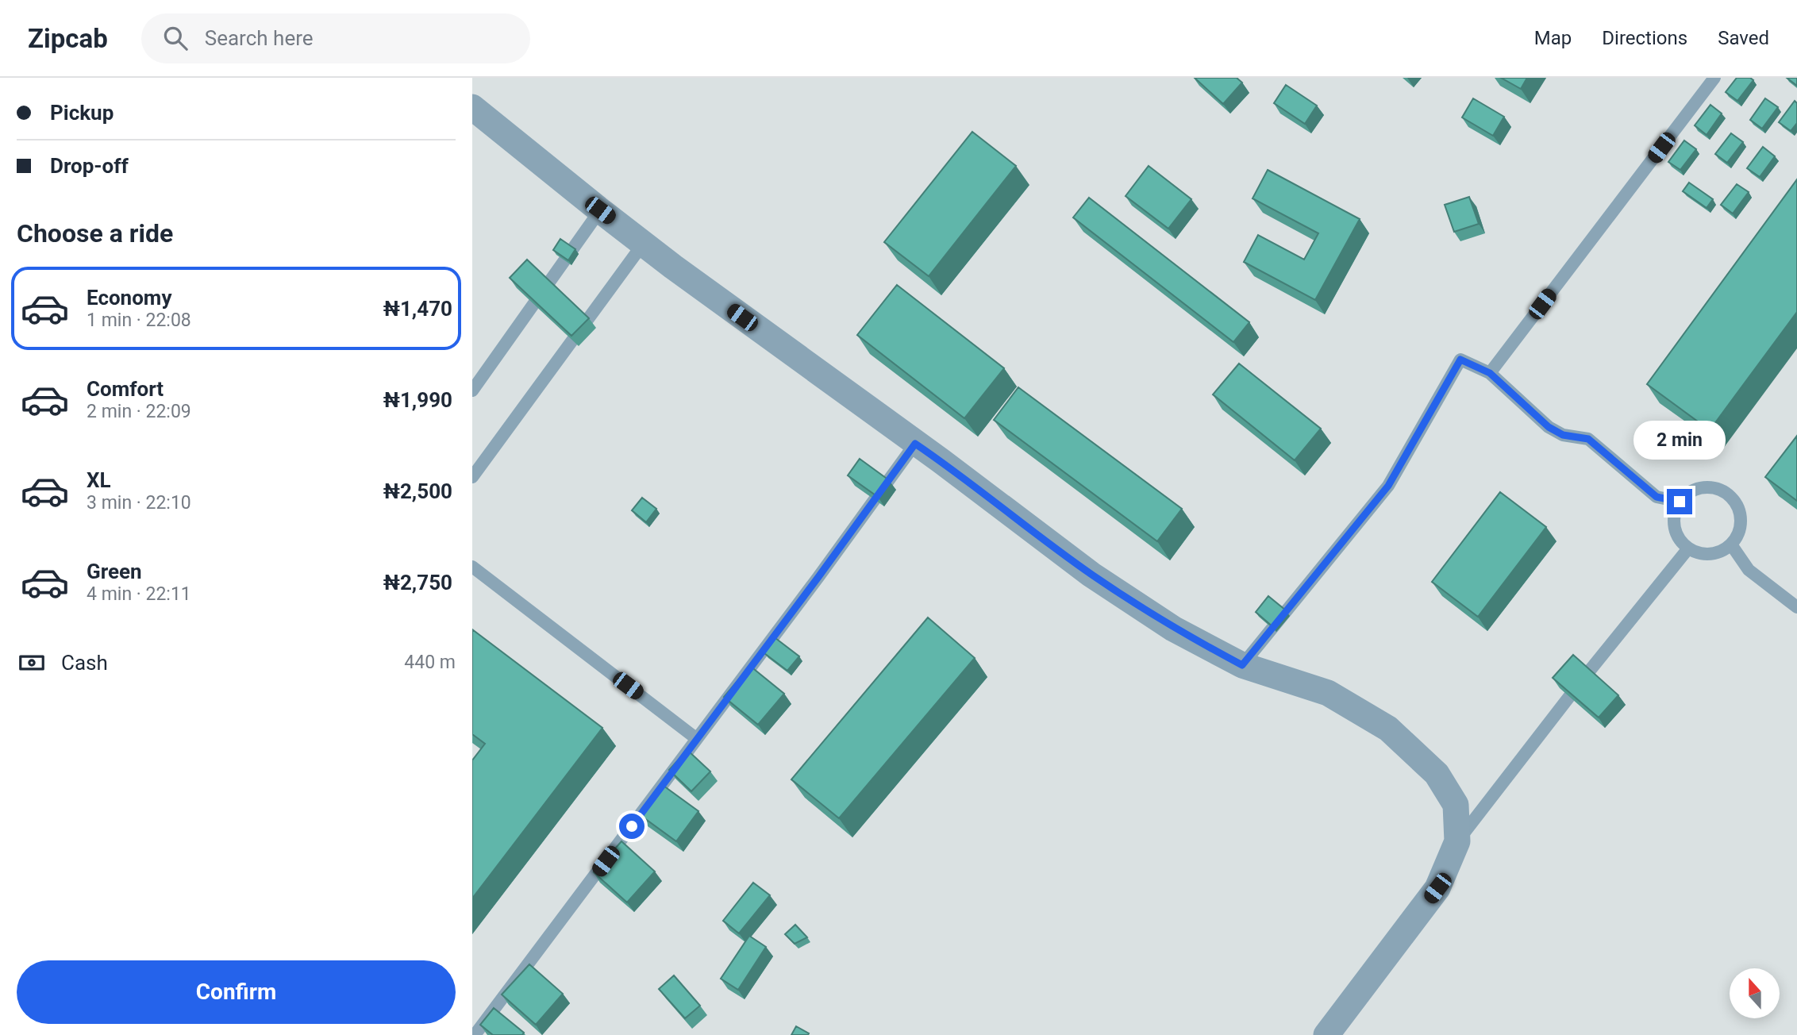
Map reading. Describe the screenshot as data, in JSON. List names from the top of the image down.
{
  "north": "top",
  "page": {
    "header": "Zipcab",
    "search": "Search here",
    "nav": ["Map", "Directions", "Saved"],
    "banner": ["Pickup", "Drop-off"],
    "heading": "Choose a ride",
    "list": [
      {
        "name": "Economy",
        "note": "1 min · 22:08",
        "value": "₦1,470"
      },
      {
        "name": "Comfort",
        "note": "2 min · 22:09",
        "value": "₦1,990"
      },
      {
        "name": "XL",
        "note": "3 min · 22:10",
        "value": "₦2,500"
      },
      {
        "name": "Green",
        "note": "4 min · 22:11",
        "value": "₦2,750"
      }
    ],
    "bubble": "2 min",
    "pay": ["Cash", "440 m"],
    "buttons": "Confirm"
  }
}
